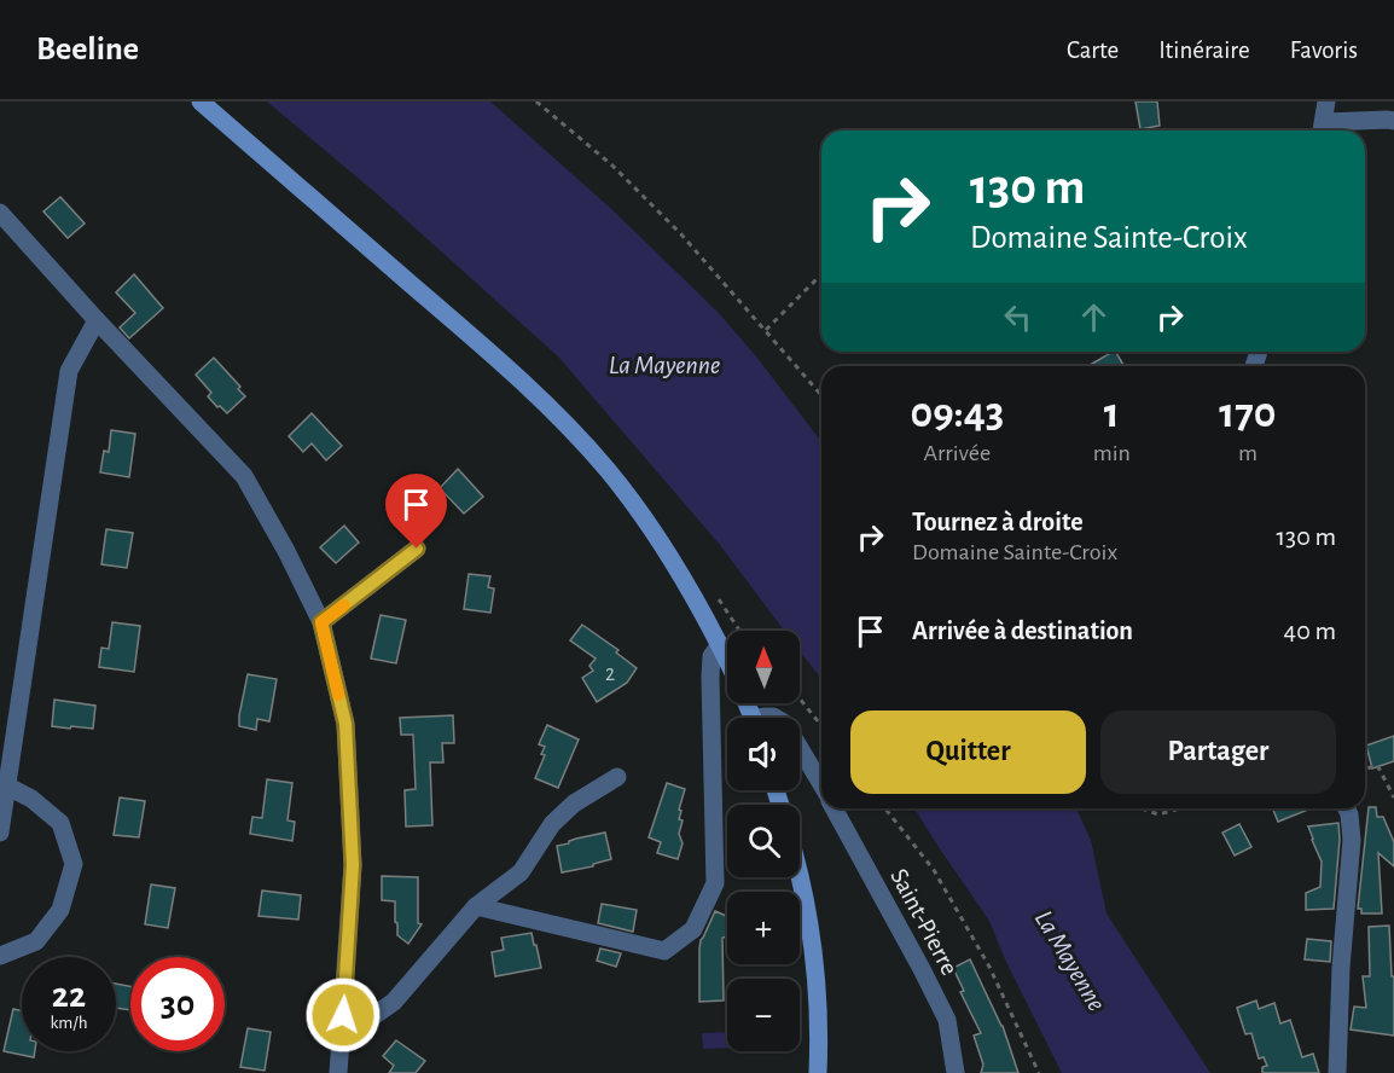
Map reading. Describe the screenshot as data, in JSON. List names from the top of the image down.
{
  "streets": {
    "street": ["Saint-Pierre"]
  },
  "water": ["La Mayenne"],
  "house_numbers": ["2"],
  "north": "top",
  "page": {
    "header": "Beeline",
    "nav": ["Carte", "Itinéraire", "Favoris"],
    "turn": ["130 m", "Domaine Sainte-Croix"],
    "eta": [
      "09:43",
      "Arrivée",
      "1",
      "min",
      "170",
      "m"
    ],
    "list": [
      {
        "name": "Tournez à droite",
        "note": "Domaine Sainte-Croix",
        "value": "130 m"
      },
      {
        "name": "Arrivée à destination",
        "value": "40 m"
      }
    ],
    "map_buttons": ["+", "−"],
    "buttons": ["Quitter", "Partager"],
    "speed": "22 km/h",
    "limit": "30"
  }
}
